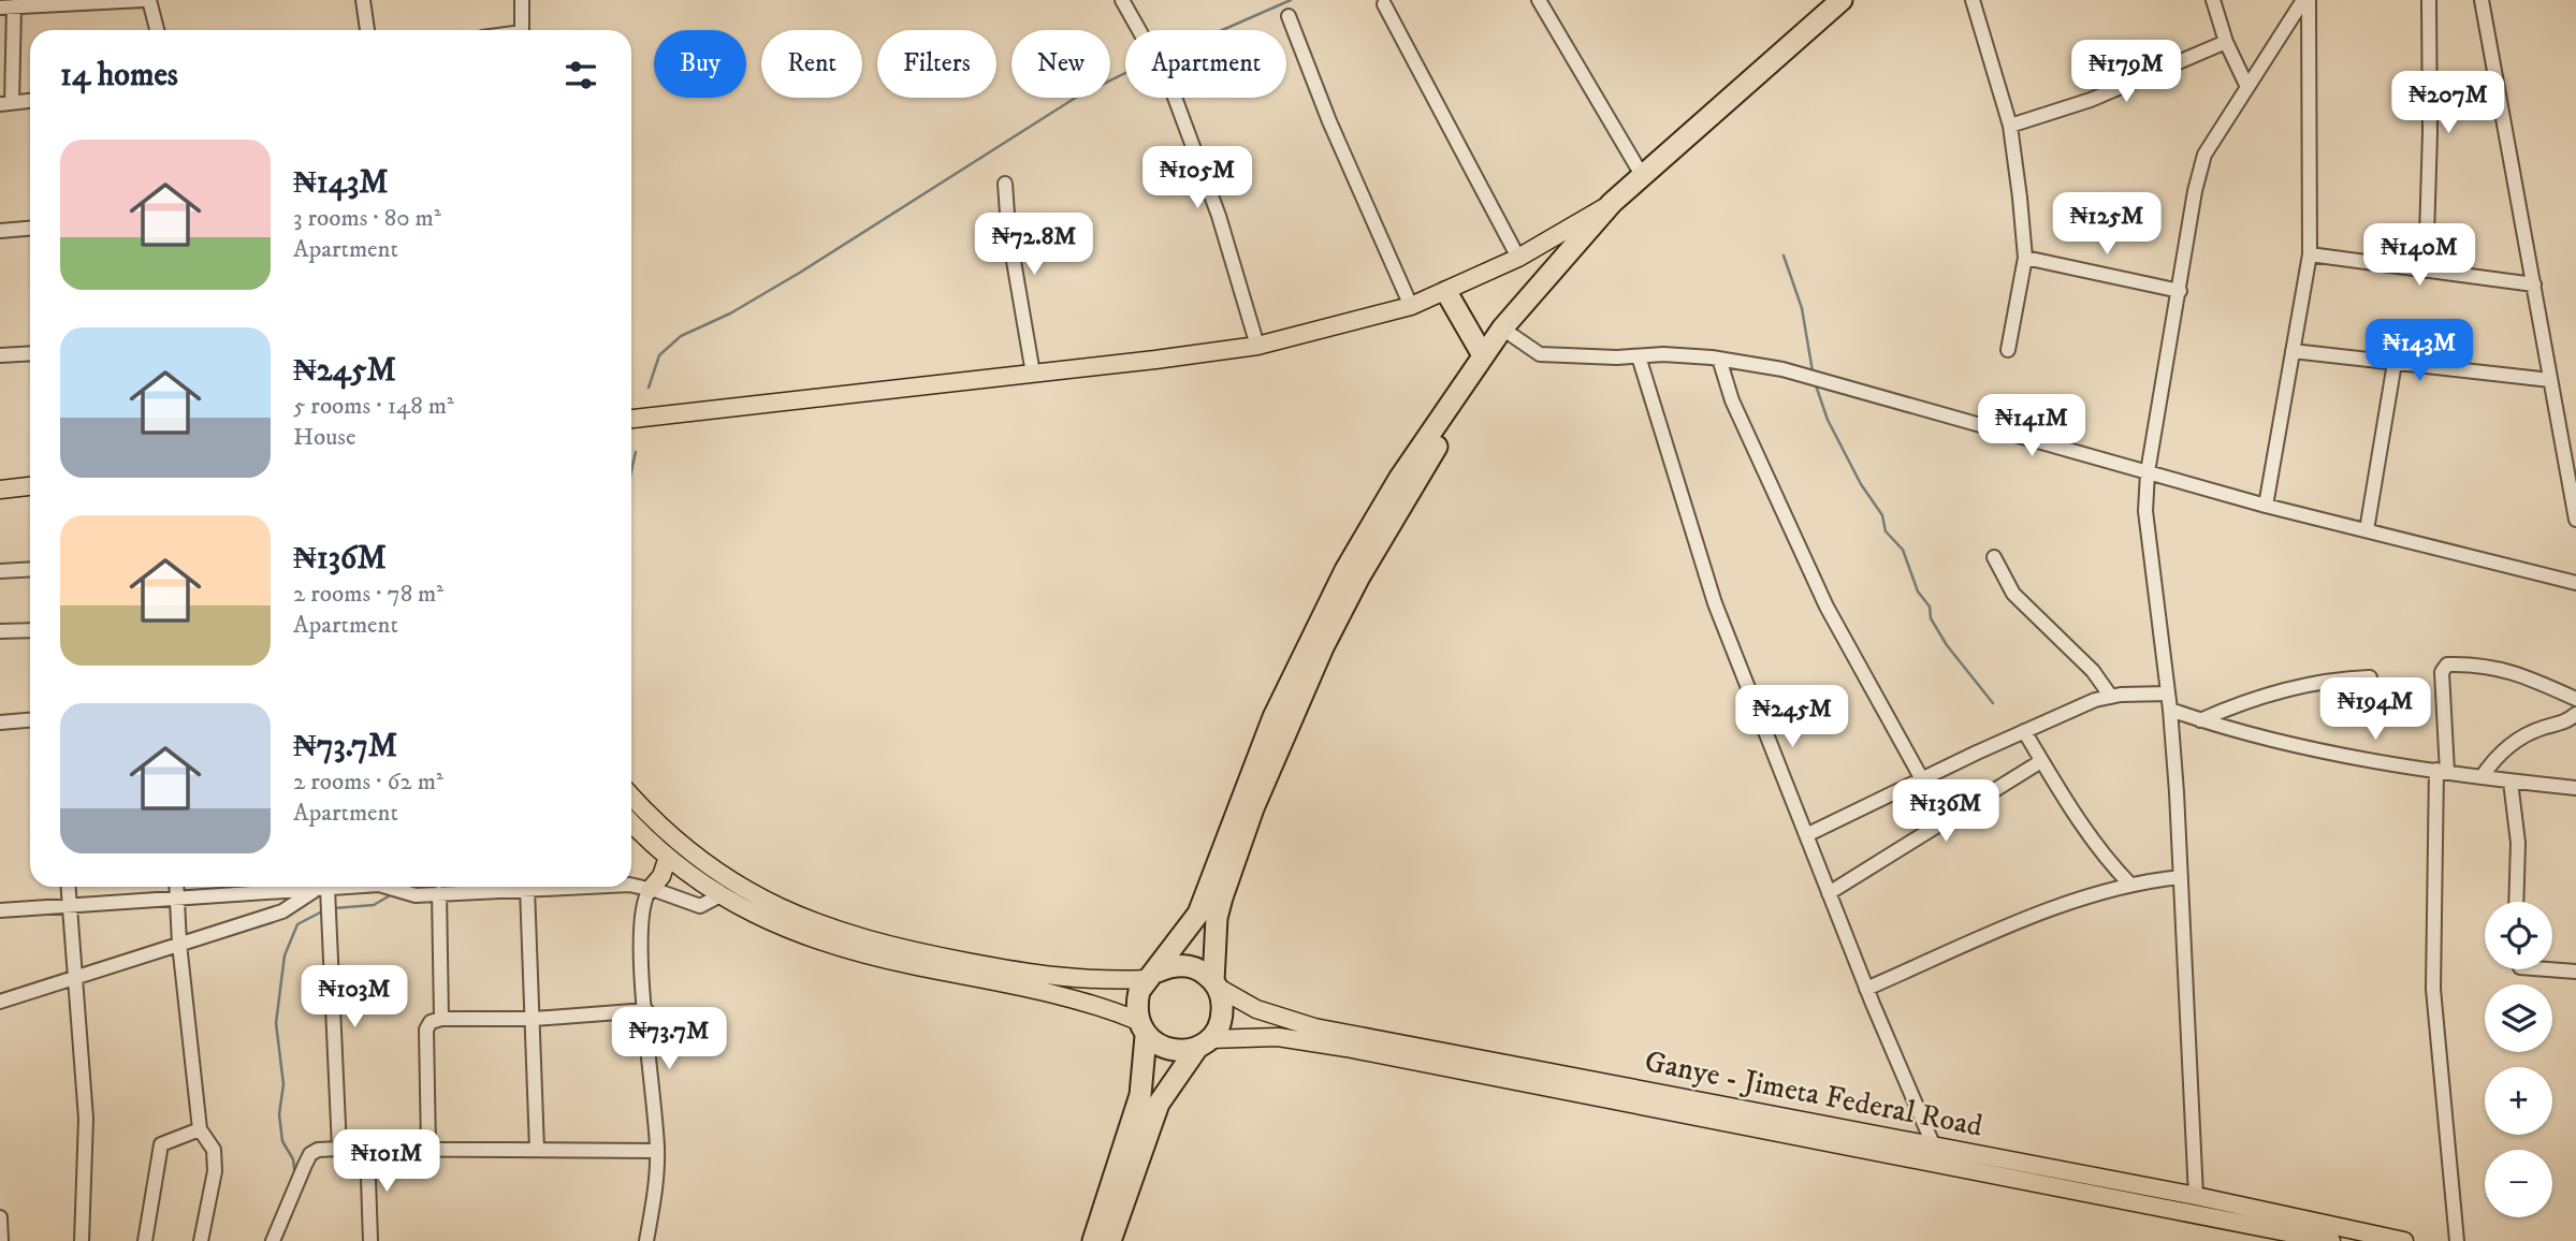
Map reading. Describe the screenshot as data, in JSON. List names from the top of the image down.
{
  "streets": {
    "main road": ["Ganye - Jimeta Federal Road"]
  },
  "page": {
    "chip": [
      "Buy",
      "Rent",
      "Filters",
      "New",
      "Apartment"
    ],
    "heading": "14 homes",
    "price": [
      "₦179M",
      "₦207M",
      "₦105M",
      "₦125M",
      "₦72.8M",
      "₦140M",
      "₦143M",
      "₦141M",
      "₦194M",
      "₦245M",
      "₦136M",
      "₦103M",
      "₦73.7M",
      "₦101M"
    ],
    "list": [
      {
        "name": "₦143M",
        "note": "3 rooms · 80 m² · Apartment"
      },
      {
        "name": "₦245M",
        "note": "5 rooms · 148 m² · House"
      },
      {
        "name": "₦136M",
        "note": "2 rooms · 78 m² · Apartment"
      },
      {
        "name": "₦73.7M",
        "note": "2 rooms · 62 m² · Apartment"
      }
    ],
    "map_buttons": ["+", "−"]
  }
}
